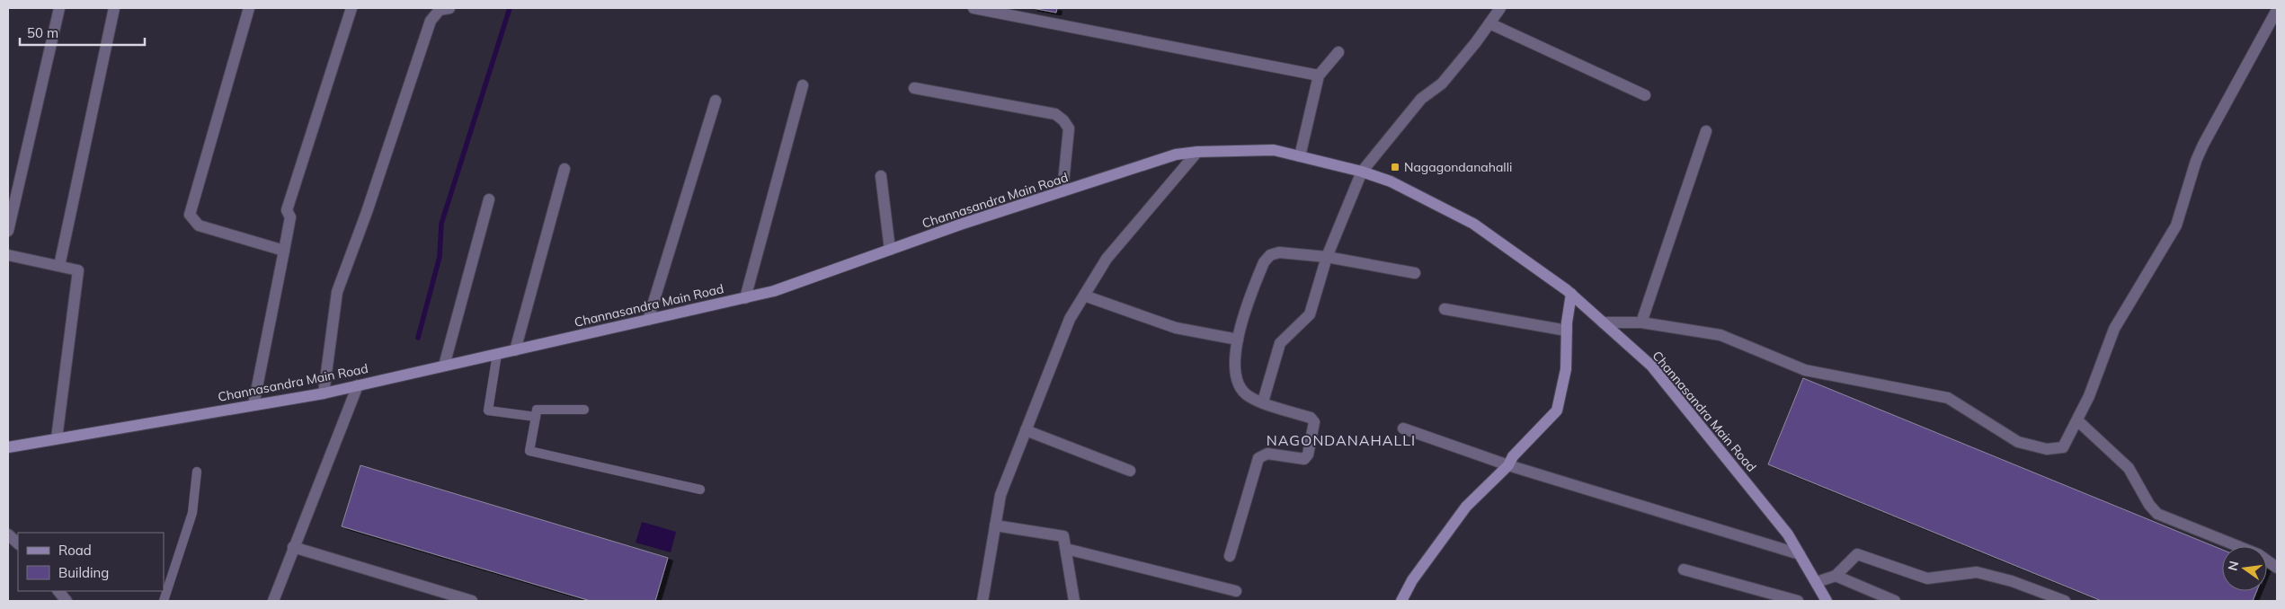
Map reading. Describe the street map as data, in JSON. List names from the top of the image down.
{
  "streets": {
    "street": ["Channasandra Main Road"]
  },
  "districts": ["NAGONDANAHALLI"],
  "places": {
    "transit": ["Nagagondanahalli"]
  },
  "legend": ["Road", "Building"],
  "scale_bar": "50 m",
  "north": "left"
}
